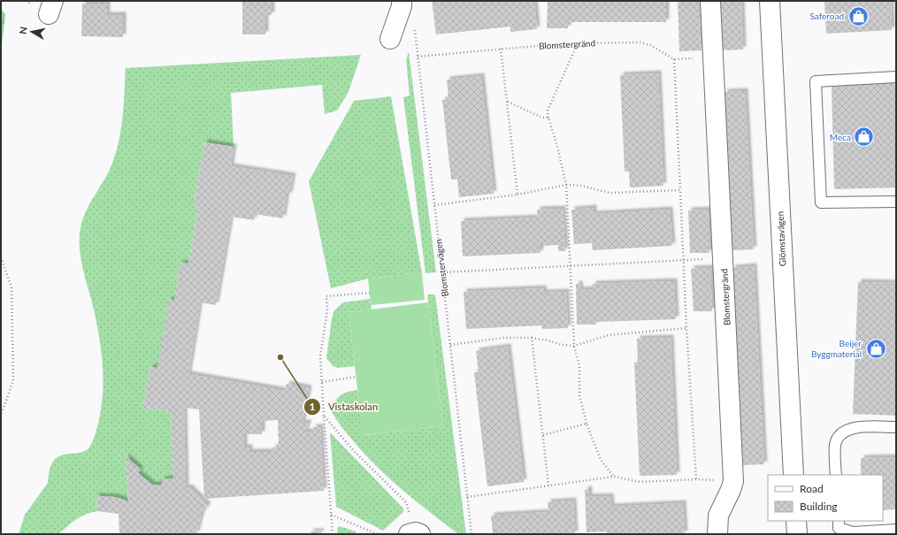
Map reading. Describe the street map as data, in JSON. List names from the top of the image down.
{
  "streets": {
    "street": ["Blomstergränd", "Glömstavägen"],
    "path": ["Blomstervägen"]
  },
  "crossings": [
    ["Blomstergränd", "Blomstervägen"]
  ],
  "places": {
    "shop": ["Saferoad", "Meca", "Beijer Byggmaterial"],
    "other": ["Vistaskolan"]
  },
  "legend": ["Road", "Building"],
  "north": "left"
}
